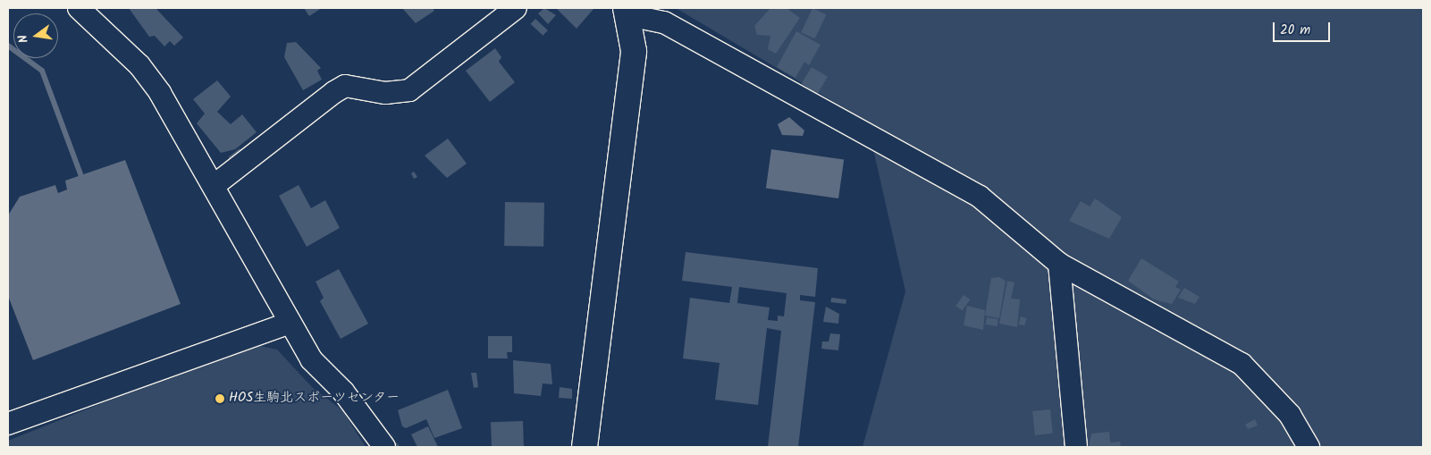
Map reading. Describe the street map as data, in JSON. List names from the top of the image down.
{
  "places": ["HOS生駒北スポーツセンター"],
  "scale_bar": "20 m",
  "north": "left"
}
